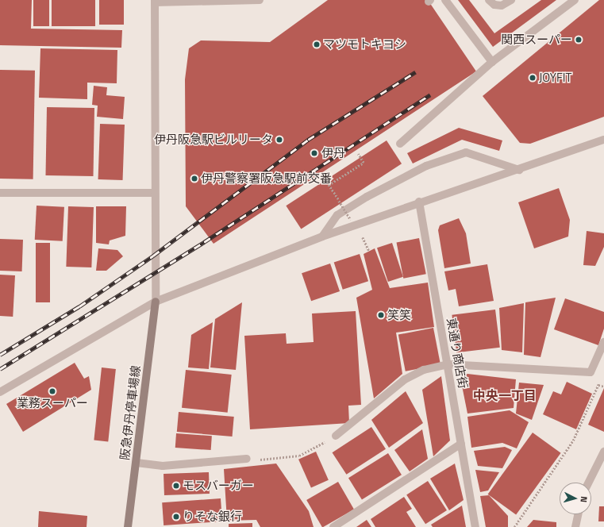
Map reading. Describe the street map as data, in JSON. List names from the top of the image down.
{
  "streets": {
    "main road": ["阪急伊丹停車場線"],
    "street": ["東通り商店街"]
  },
  "districts": ["中央一丁目"],
  "places": [
    "関西スーパー",
    "マツモトキヨシ",
    "JOYFIT",
    "伊丹阪急駅ビルリータ",
    "伊丹",
    "伊丹警察署阪急駅前交番",
    "笑笑",
    "業務スーパー",
    "モスバーガー",
    "りそな銀行"
  ],
  "north": "right"
}
